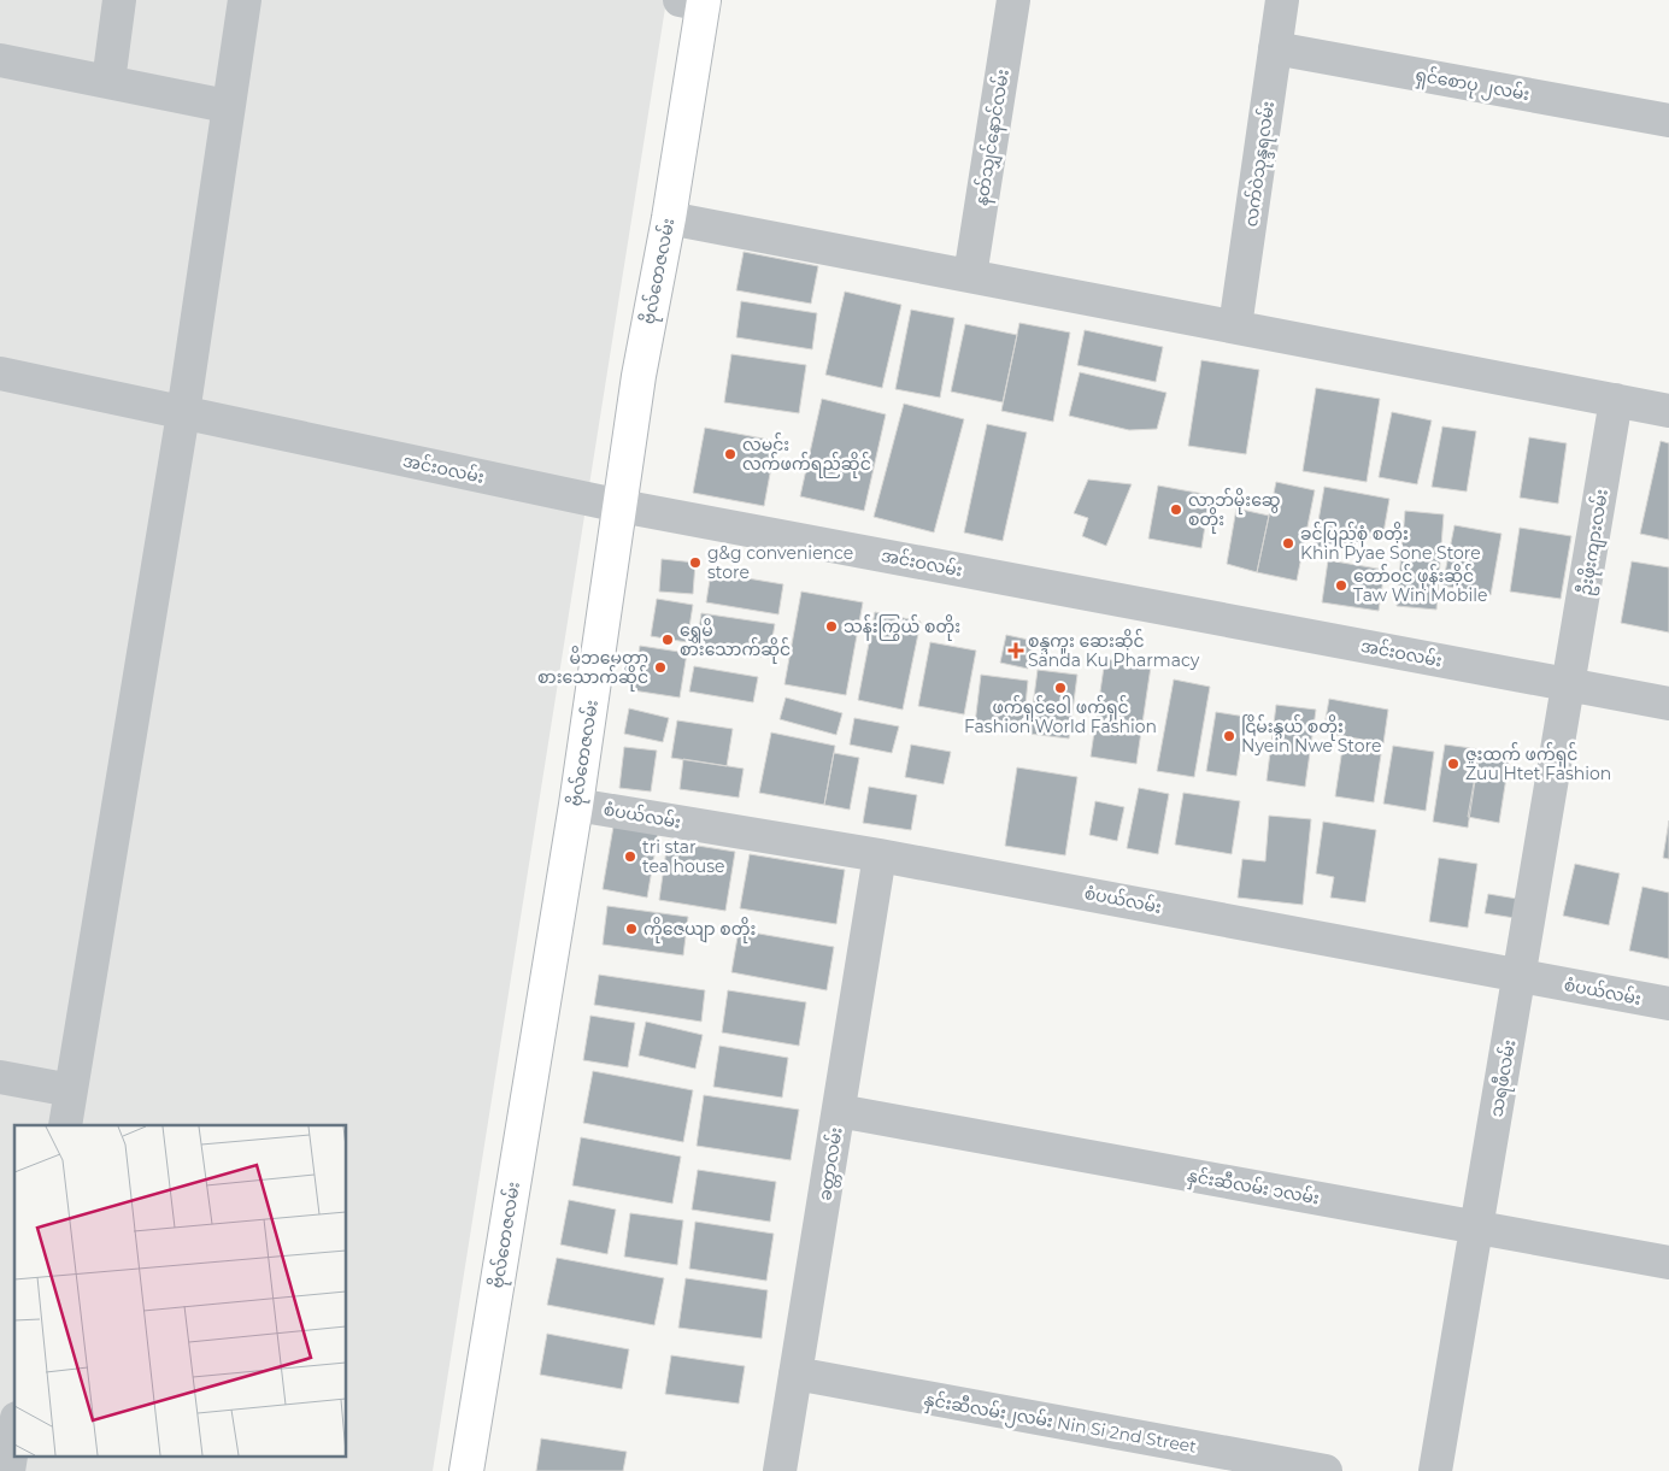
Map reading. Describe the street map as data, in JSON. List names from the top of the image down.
{
  "streets": {
    "main road": ["ဗိုလ်တေဇလမ်း"],
    "street": [
      "ရှင်စောပု ၂လမ်း",
      "နတ်သျှင်နောင်လမ်း",
      "လက်ဝဲသုန္ဒရလမ်း",
      "အင်းဝလမ်း",
      "ဦးဖိုးကျားလမ်း",
      "စံပယ်လမ်း",
      "သရဖီလမ်း",
      "ခတ္တာလမ်း",
      "နှင်းဆီလမ်း ၁လမ်း",
      "နှင်းဆီလမ်း၂လမ်း Nin Si 2nd Street"
    ]
  },
  "crossings": [
    ["ရှင်စောပု ၂လမ်း", "လက်ဝဲသုန္ဒရလမ်း"],
    ["ဗိုလ်တေဇလမ်း", "အင်းဝလမ်း"],
    ["ဗိုလ်တေဇလမ်း", "စံပယ်လမ်း"],
    ["အင်းဝလမ်း", "ဦးဖိုးကျားလမ်း"],
    ["အင်းဝလမ်း", "သရဖီလမ်း"],
    ["ဦးဖိုးကျားလမ်း", "သရဖီလမ်း"],
    ["စံပယ်လမ်း", "သရဖီလမ်း"],
    ["စံပယ်လမ်း", "ခတ္တာလမ်း"],
    ["သရဖီလမ်း", "နှင်းဆီလမ်း ၁လမ်း"],
    ["ခတ္တာလမ်း", "နှင်းဆီလမ်း ၁လမ်း"],
    ["ခတ္တာလမ်း", "နှင်းဆီလမ်း၂လမ်း Nin Si 2nd Street"]
  ],
  "places": {
    "other": [
      "လမင်း လက်ဖက်ရည်ဆိုင်",
      "လာဘ်မိုးဆွေ စတိုး",
      "ခင်ပြည့်စုံ စတိုး Khin Pyae Sone Store",
      "g&g convenience store",
      "တော်ဝင် ဖုန်းဆိုင် Taw Win Mobile",
      "သန်းကြွယ် စတိုး",
      "ရွှေမိ စားသောက်ဆိုင်",
      "မိဘမေတ္တာ စားသောက်ဆိုင်",
      "ဖက်ရှင်ဝေါ ဖက်ရှင် Fashion World Fashion",
      "ငြိမ်းနွယ် စတိုး Nyein Nwe Store",
      "ဇူးထက် ဖက်ရှင် Zuu Htet Fashion",
      "tri star tea house",
      "ကိုဇေယျာ စတိုး"
    ],
    "health": ["စန္ဒကူး ဆေးဆိုင် Sanda Ku Pharmacy"]
  }
}
